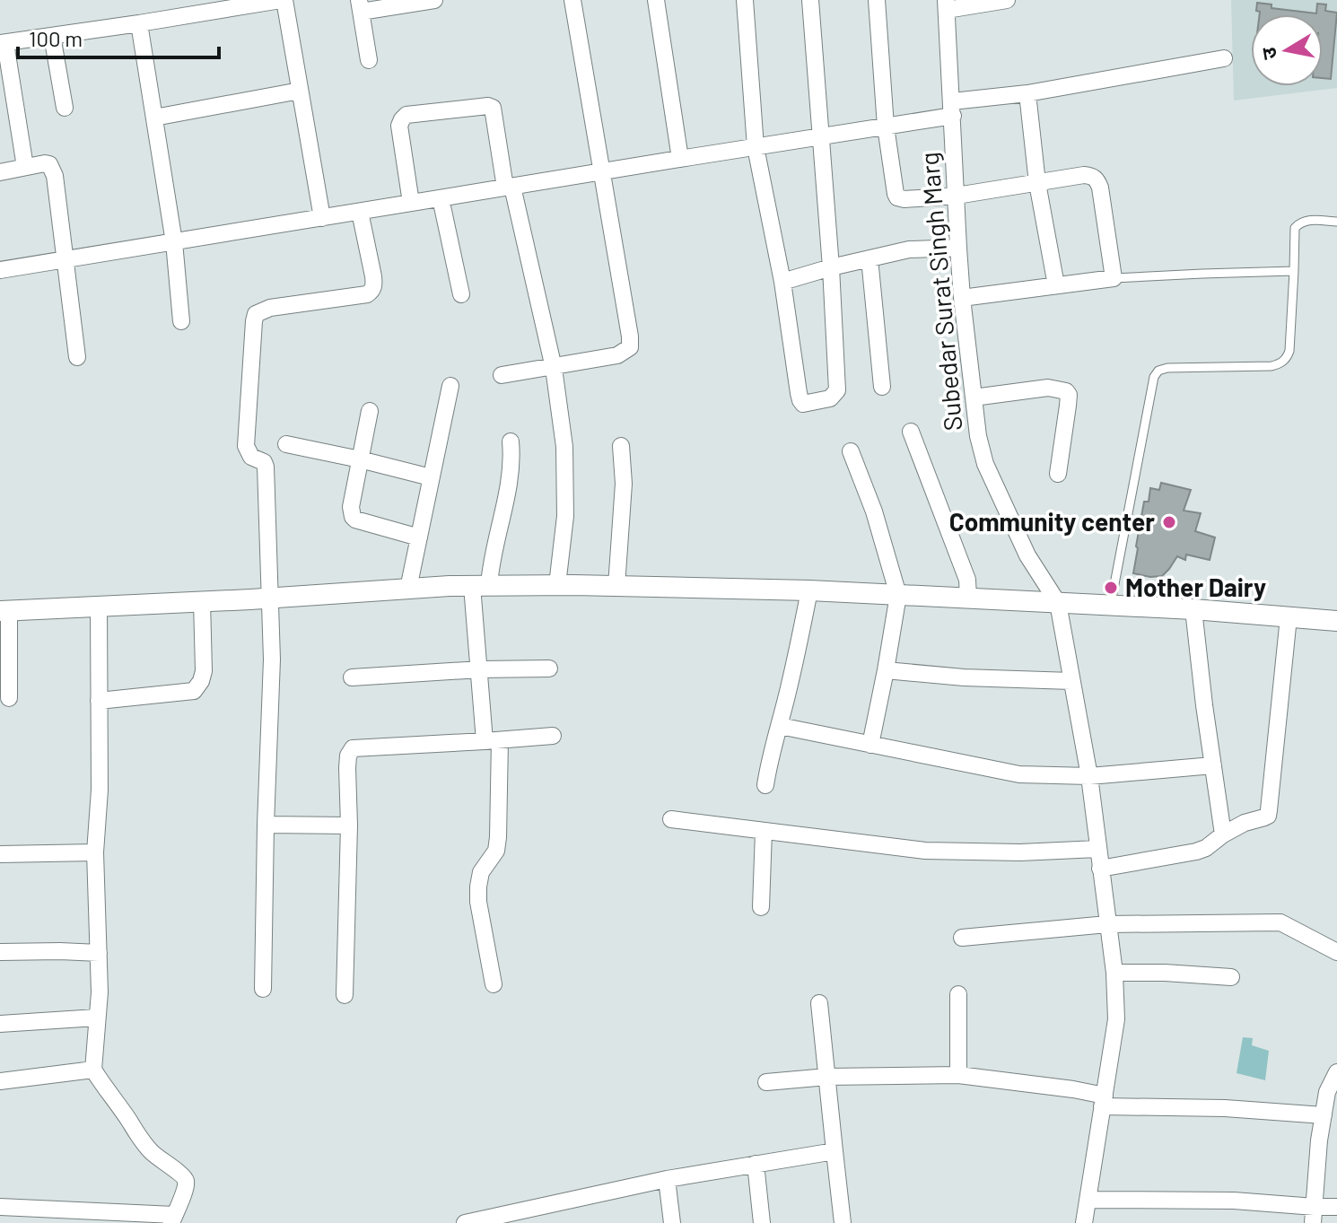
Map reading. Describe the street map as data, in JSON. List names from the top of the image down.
{
  "streets": {
    "street": ["Subedar Surat Singh Marg"]
  },
  "places": ["Community center", "Mother Dairy"],
  "scale_bar": "100 m",
  "north": "left"
}
